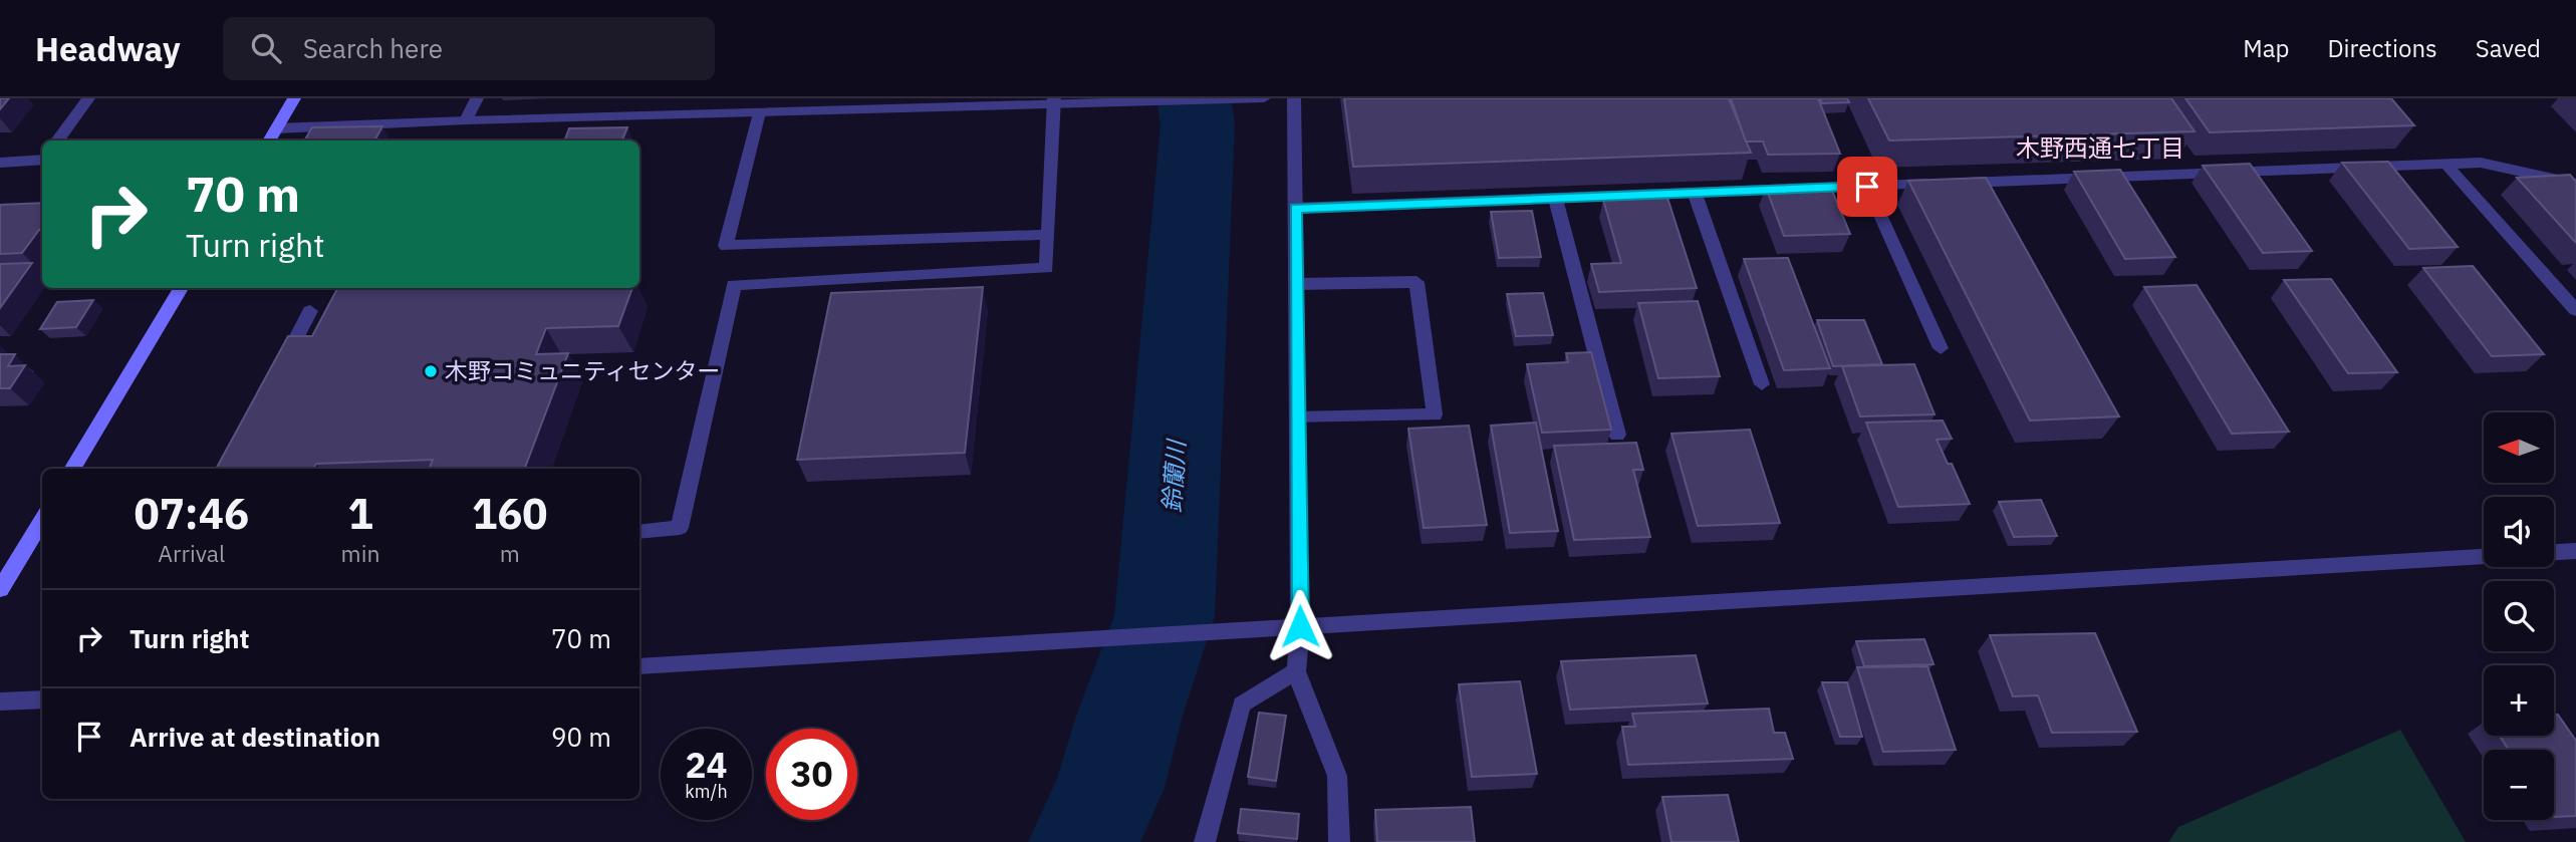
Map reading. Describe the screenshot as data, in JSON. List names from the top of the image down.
{
  "districts": ["木野西通七丁目"],
  "water": ["鈴蘭川"],
  "places": ["木野コミュニティセンター"],
  "north": "left",
  "page": {
    "header": "Headway",
    "search": "Search here",
    "nav": ["Map", "Directions", "Saved"],
    "turn": ["70 m", "Turn right"],
    "map_buttons": ["+", "−"],
    "eta": [
      "07:46",
      "Arrival",
      "1",
      "min",
      "160",
      "m"
    ],
    "list": [
      {
        "name": "Turn right",
        "value": "70 m"
      },
      {
        "name": "Arrive at destination",
        "value": "90 m"
      }
    ],
    "speed": "24 km/h",
    "limit": "30"
  }
}
